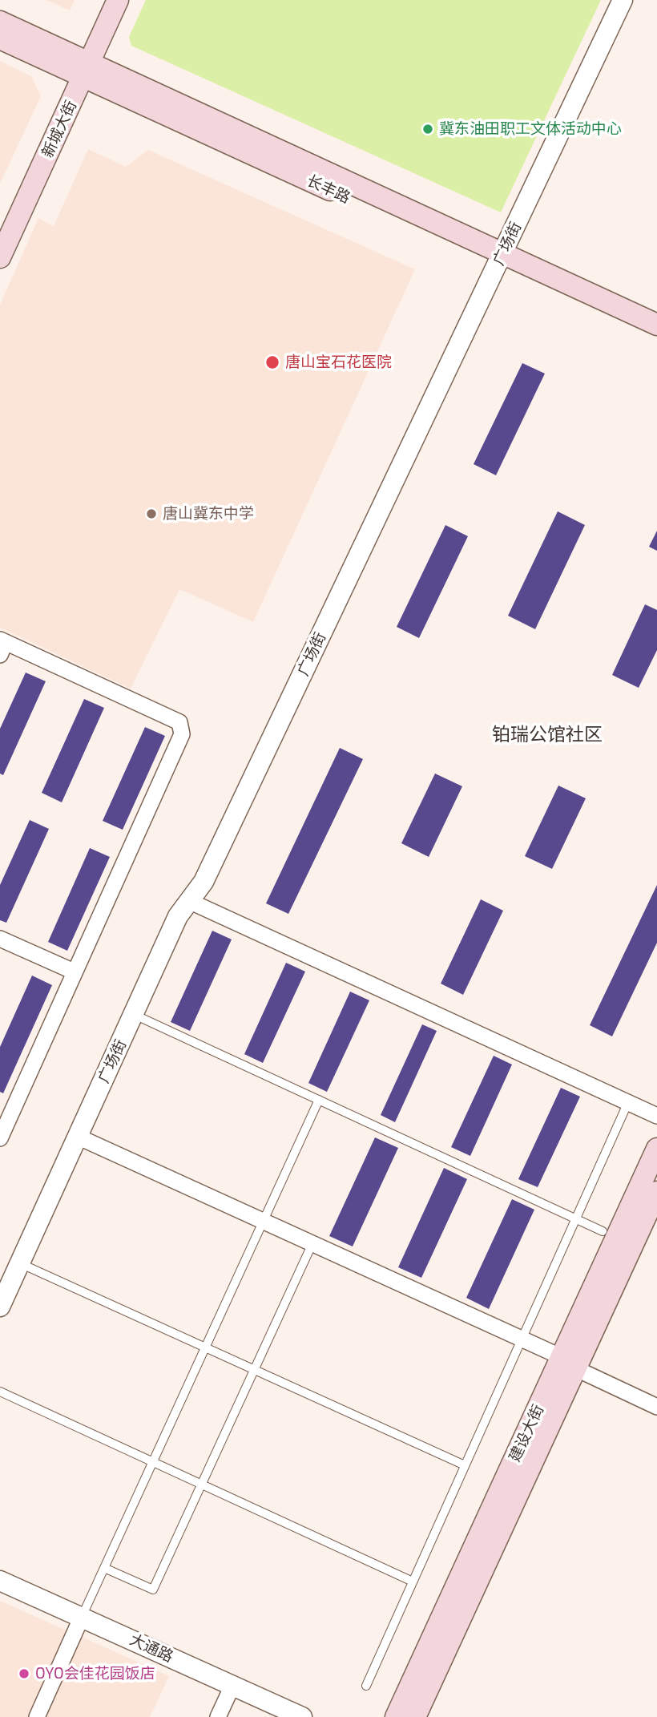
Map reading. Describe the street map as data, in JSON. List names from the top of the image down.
{
  "streets": {
    "main road": ["新城大街", "建设大街"],
    "street": ["广场街", "大通路"]
  },
  "districts": ["铂瑞公馆社区"],
  "places": [
    "冀东油田职工文体活动中心",
    "唐山宝石花医院",
    "唐山冀东中学",
    "OYO会佳花园饭店"
  ]
}
